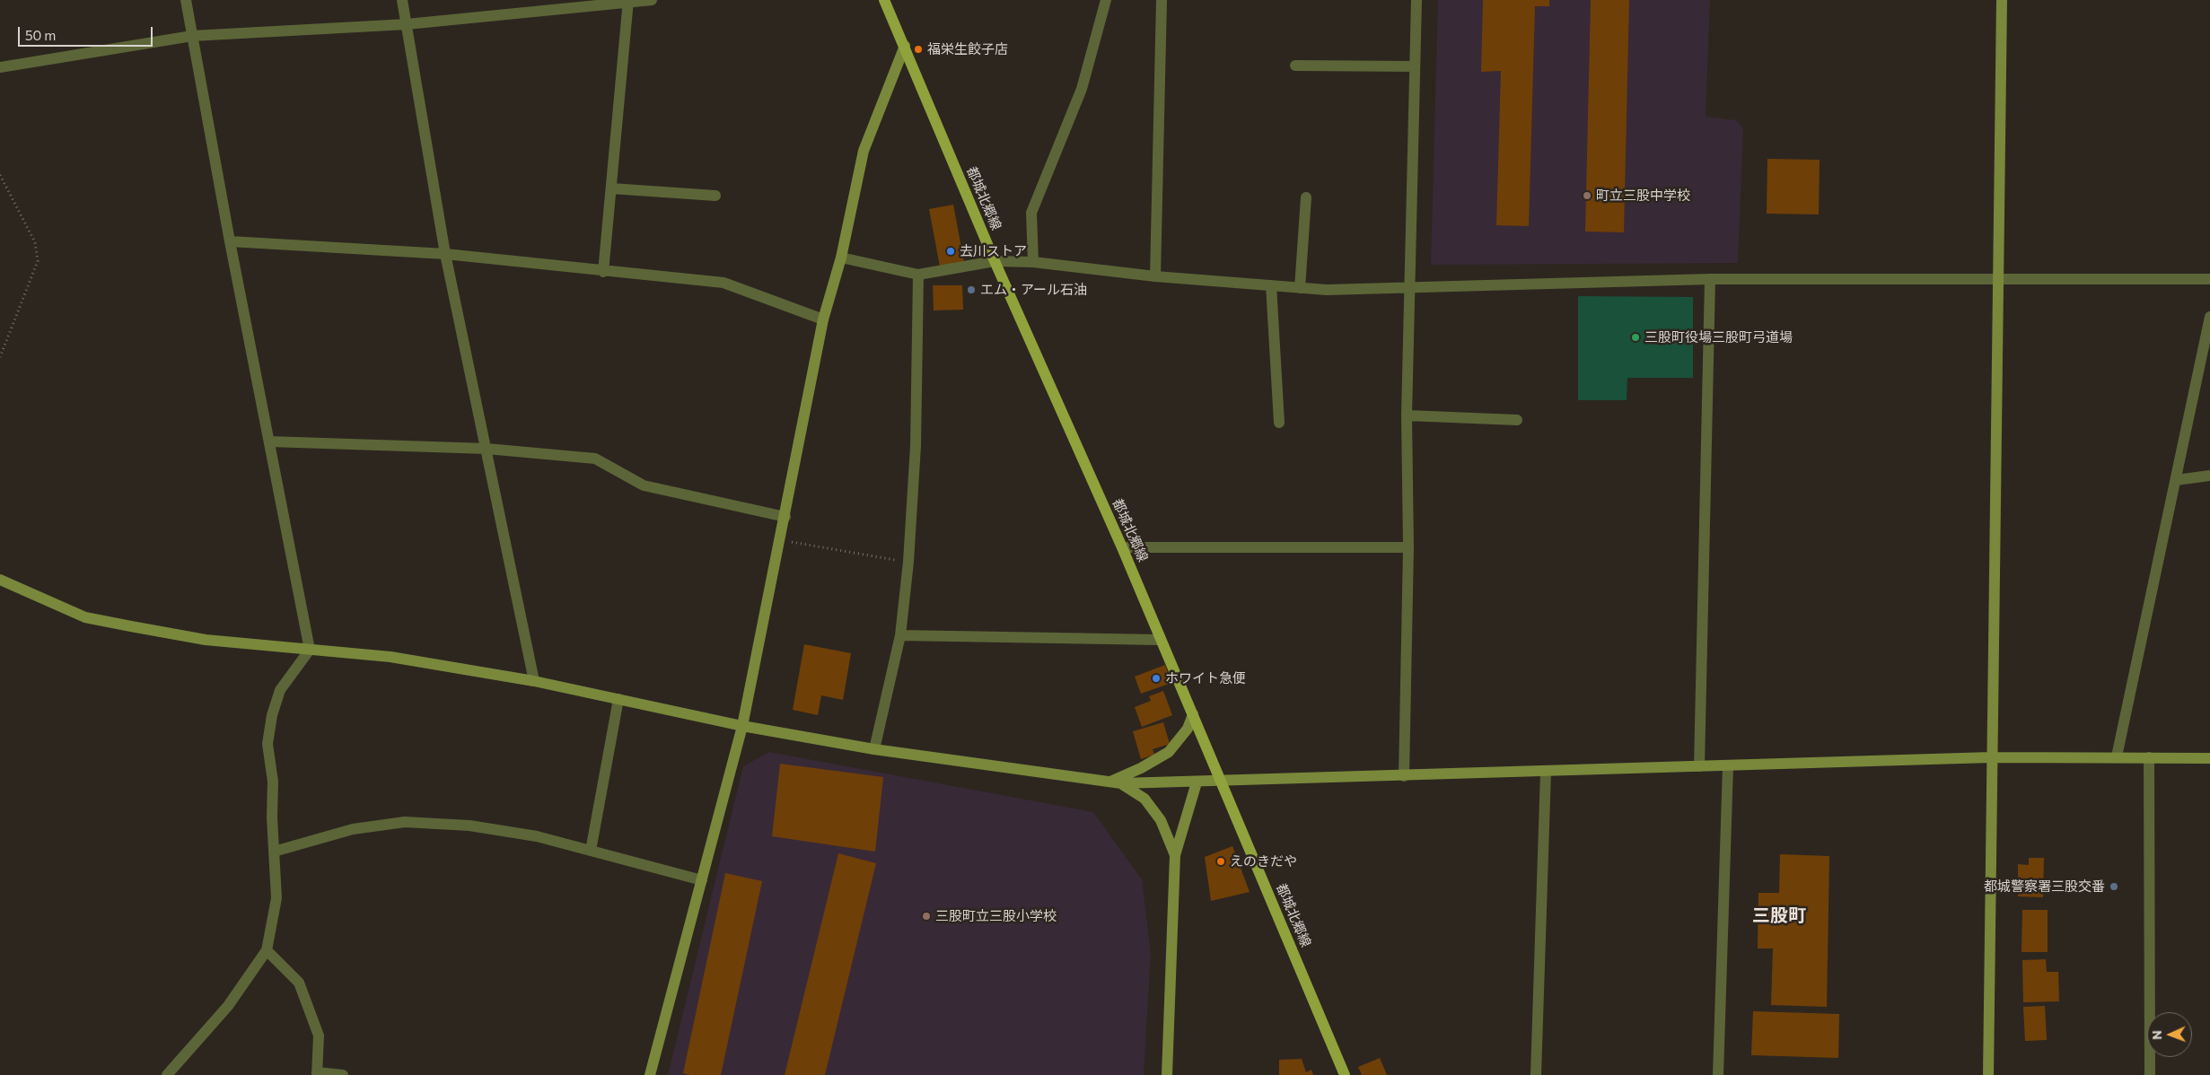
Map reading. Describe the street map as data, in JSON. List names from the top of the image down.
{
  "streets": {
    "main road": ["都城北郷線"]
  },
  "districts": ["三股町"],
  "places": [
    "福栄生餃子店",
    "町立三股中学校",
    "去川ストア",
    "エム・アール石油",
    "三股町役場三股町弓道場",
    "ホワイト急便",
    "えのきだや",
    "都城警察署三股交番",
    "三股町立三股小学校"
  ],
  "scale_bar": "50 m",
  "north": "left"
}
